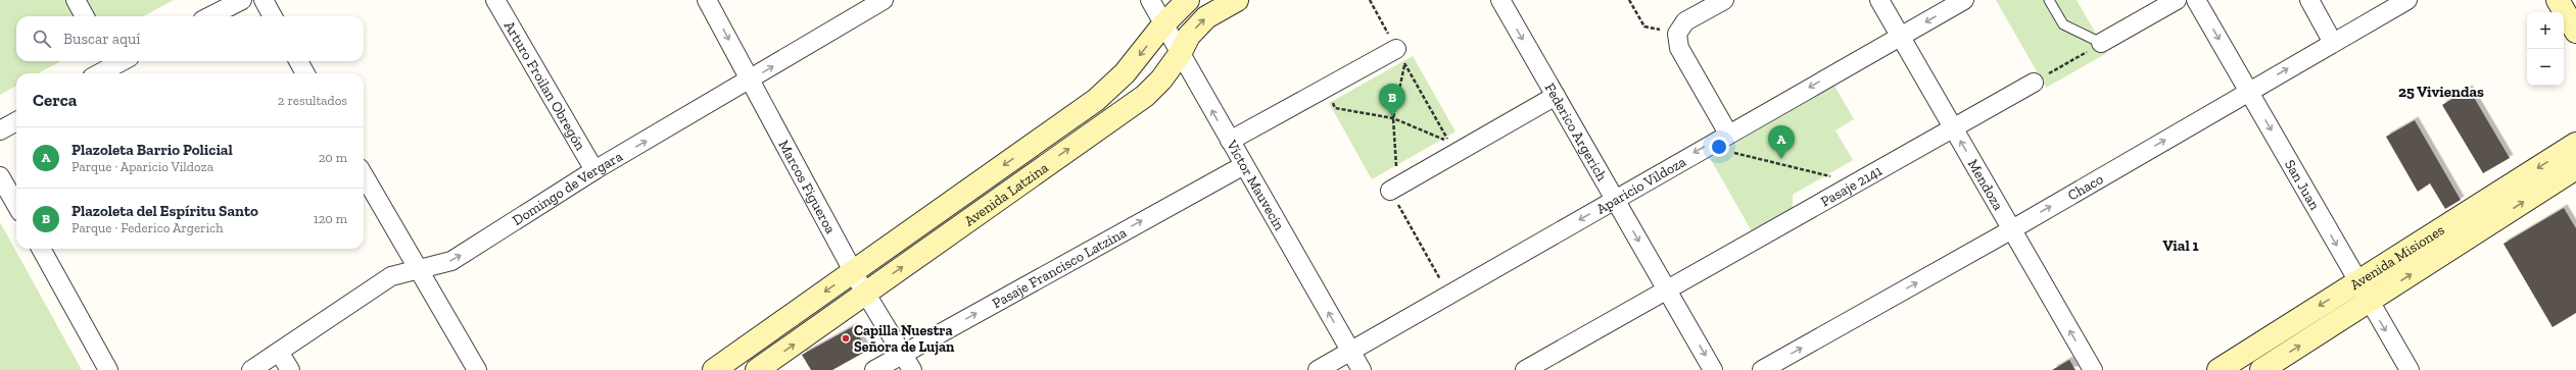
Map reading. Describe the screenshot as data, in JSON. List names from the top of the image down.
{
  "streets": {
    "street": [
      "Arturo Froilan Obregón",
      "Federico Argerich",
      "Aparicio Vildoza",
      "Mendoza",
      "Víctor Mauvecín",
      "San Juan",
      "Marcos Figueroa",
      "Pasaje 2141",
      "Chaco",
      "Domingo de Vergara",
      "Avenida Latzina",
      "Avenida Misiones",
      "Pasaje Francisco Latzina"
    ]
  },
  "crossings": [
    ["Arturo Froilan Obregón", "Domingo de Vergara"],
    ["Federico Argerich", "Aparicio Vildoza"],
    ["Federico Argerich", "Pasaje 2141"],
    ["Aparicio Vildoza", "Mendoza"],
    ["Aparicio Vildoza", "Víctor Mauvecín"],
    ["Mendoza", "Pasaje 2141"],
    ["Mendoza", "Chaco"],
    ["Víctor Mauvecín", "Avenida Latzina"],
    ["Víctor Mauvecín", "Pasaje Francisco Latzina"],
    ["San Juan", "Chaco"],
    ["San Juan", "Avenida Misiones"],
    ["Marcos Figueroa", "Domingo de Vergara"],
    ["Marcos Figueroa", "Avenida Latzina"],
    ["Marcos Figueroa", "Pasaje Francisco Latzina"]
  ],
  "one_way": [
    "Federico Argerich",
    "Mendoza",
    "Víctor Mauvecín",
    "San Juan",
    "Chaco",
    "Domingo de Vergara",
    "Pasaje Francisco Latzina"
  ],
  "districts": ["25 Viviendas", "Vial 1"],
  "places": ["Capilla Nuestra Señora de Lujan"],
  "page": {
    "map_buttons": ["+", "−"],
    "search": "Buscar aquí",
    "heading": ["Cerca", "2 resultados"],
    "pins": ["B", "A"],
    "list": [
      {
        "mark": "A",
        "name": "Plazoleta Barrio Policial",
        "note": "Parque · Aparicio Vildoza",
        "value": "20 m"
      },
      {
        "mark": "B",
        "name": "Plazoleta del Espíritu Santo",
        "note": "Parque · Federico Argerich",
        "value": "120 m"
      }
    ]
  }
}
